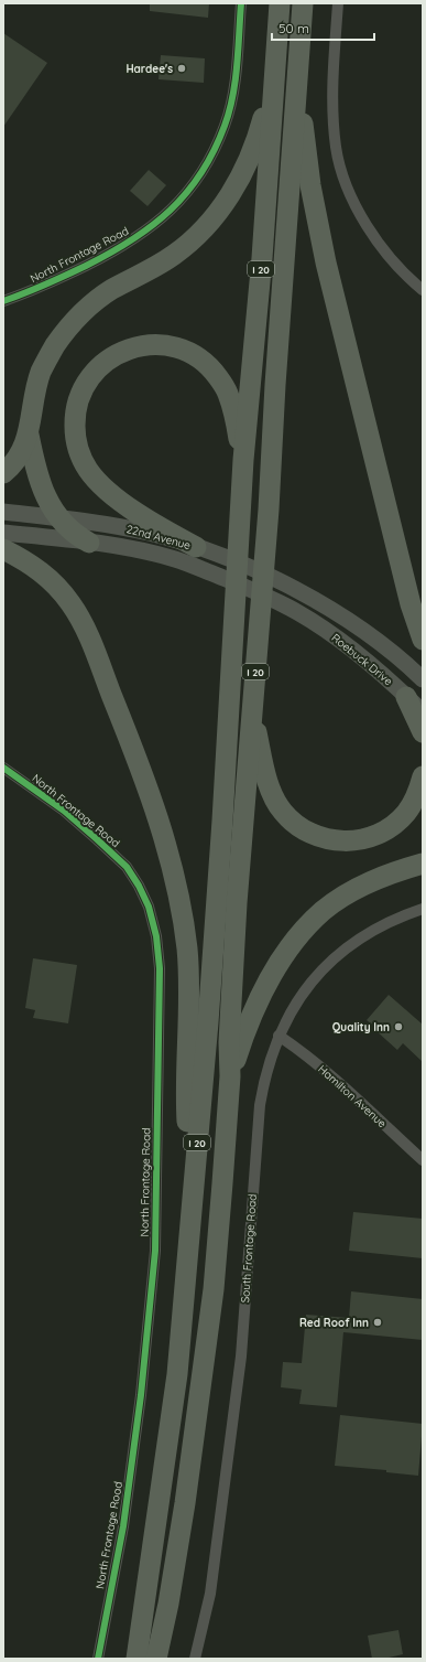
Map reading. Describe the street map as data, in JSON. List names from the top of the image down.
{
  "streets": {
    "highway": ["I 20"],
    "main road": ["22nd Avenue", "Roebuck Drive"],
    "street": ["North Frontage Road", "Hamilton Avenue", "South Frontage Road"]
  },
  "crossings": [
    ["22nd Avenue", "Roebuck Drive"],
    ["Hamilton Avenue", "South Frontage Road"]
  ],
  "places": ["Hardee's", "Quality Inn", "Red Roof Inn"],
  "scale_bar": "50 m"
}
